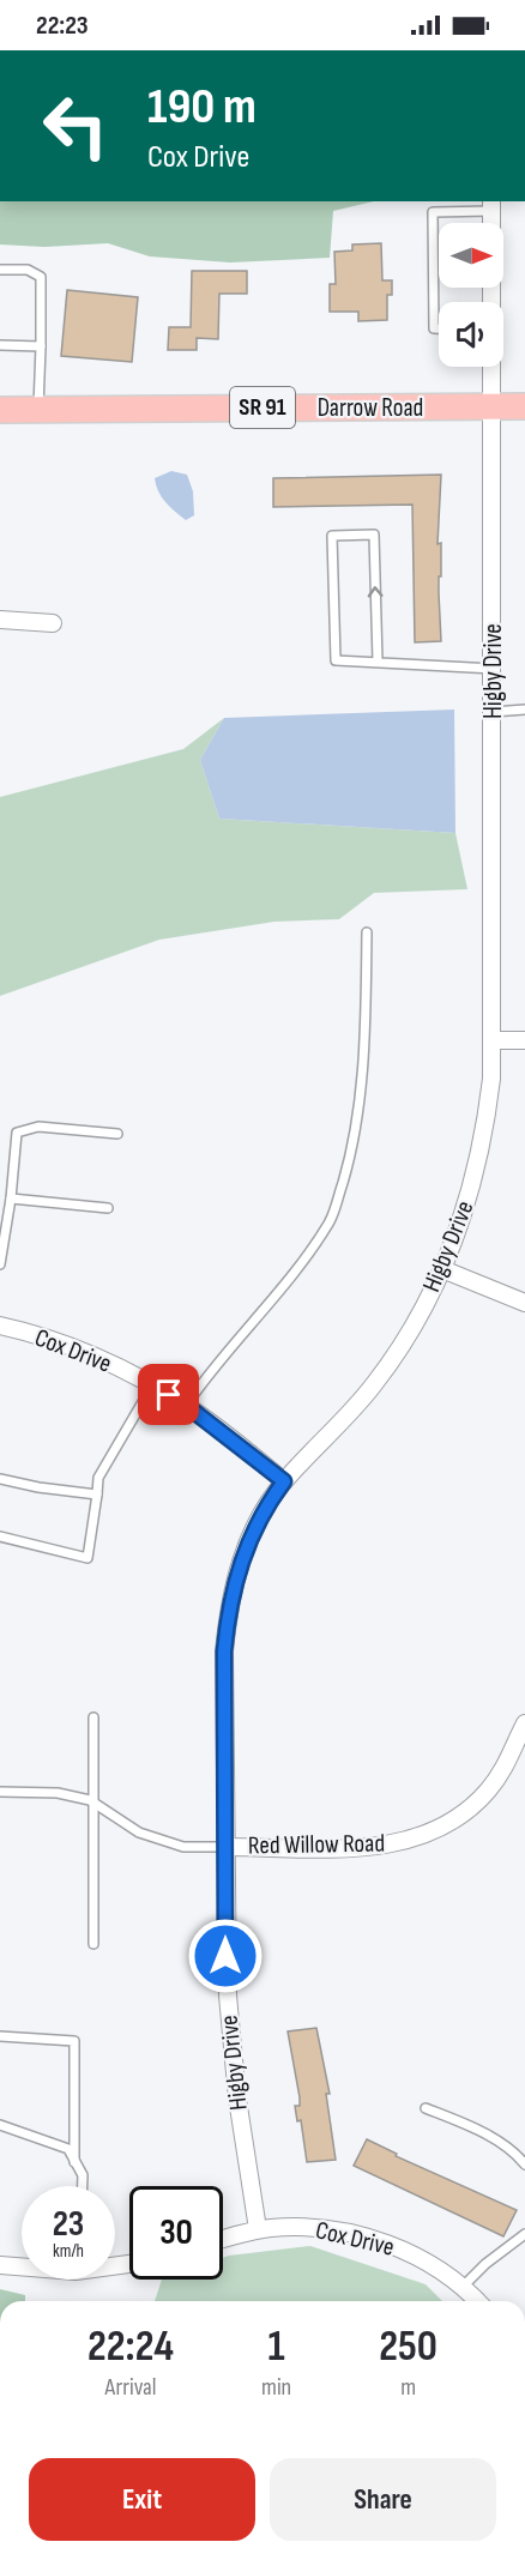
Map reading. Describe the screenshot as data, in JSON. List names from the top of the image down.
{
  "streets": {
    "main road": ["SR 91", "Darrow Road"],
    "street": ["Higby Drive", "Cox Drive", "Red Willow Road"]
  },
  "crossings": [
    ["Darrow Road", "Higby Drive"],
    ["Higby Drive", "Cox Drive"],
    ["Higby Drive", "Red Willow Road"]
  ],
  "north": "right",
  "page": {
    "status": "22:23",
    "turn": ["190 m", "Cox Drive"],
    "speed": "23 km/h",
    "limit": "30",
    "eta": [
      "22:24",
      "Arrival",
      "1",
      "min",
      "250",
      "m"
    ],
    "buttons": ["Exit", "Share"]
  }
}
